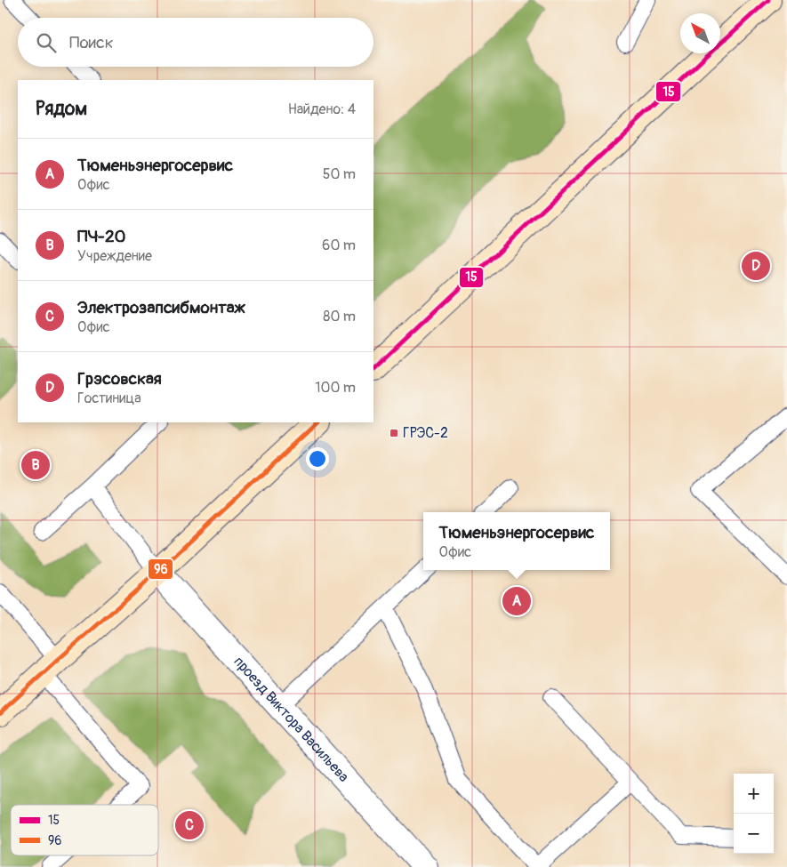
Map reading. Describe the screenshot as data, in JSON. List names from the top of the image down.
{
  "streets": {
    "street": ["проезд Виктора Васильева"]
  },
  "places": {
    "transit": ["ГРЭС-2"]
  },
  "lines": ["transit line 15", "transit line 96"],
  "legend": ["15", "96"],
  "north": "top left",
  "page": {
    "search": "Поиск",
    "heading": ["Рядом", "Найдено: 4"],
    "list": [
      {
        "mark": "A",
        "name": "Тюменьэнергосервис",
        "note": "Офис",
        "value": "50 m"
      },
      {
        "mark": "B",
        "name": "ПЧ-20",
        "note": "Учреждение",
        "value": "60 m"
      },
      {
        "mark": "C",
        "name": "Электрозапсибмонтаж",
        "note": "Офис",
        "value": "80 m"
      },
      {
        "mark": "D",
        "name": "Грэсовская",
        "note": "Гостиница",
        "value": "100 m"
      }
    ],
    "pins": [
      "D",
      "B",
      "A",
      "C"
    ],
    "popup": ["Тюменьэнергосервис", "Офис"],
    "map_buttons": ["+", "−"]
  }
}
